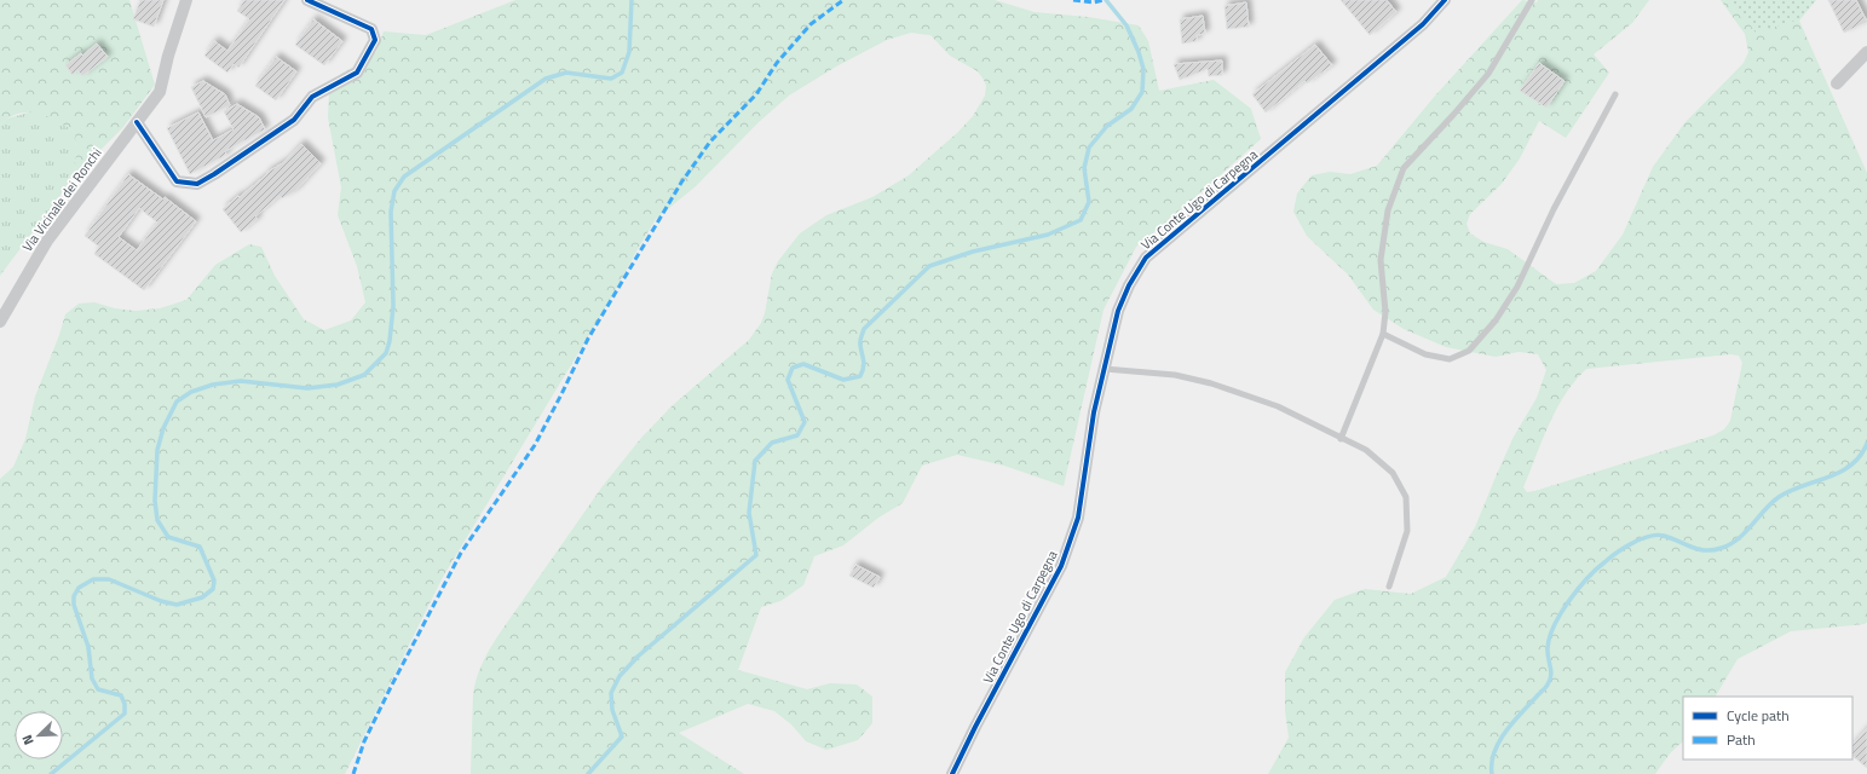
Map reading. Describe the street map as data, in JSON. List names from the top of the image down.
{
  "streets": {
    "street": ["Via Vicinale dei Ronchi", "Via Conte Ugo di Carpegna"]
  },
  "legend": ["Cycle path", "Path"],
  "north": "bottom left"
}
